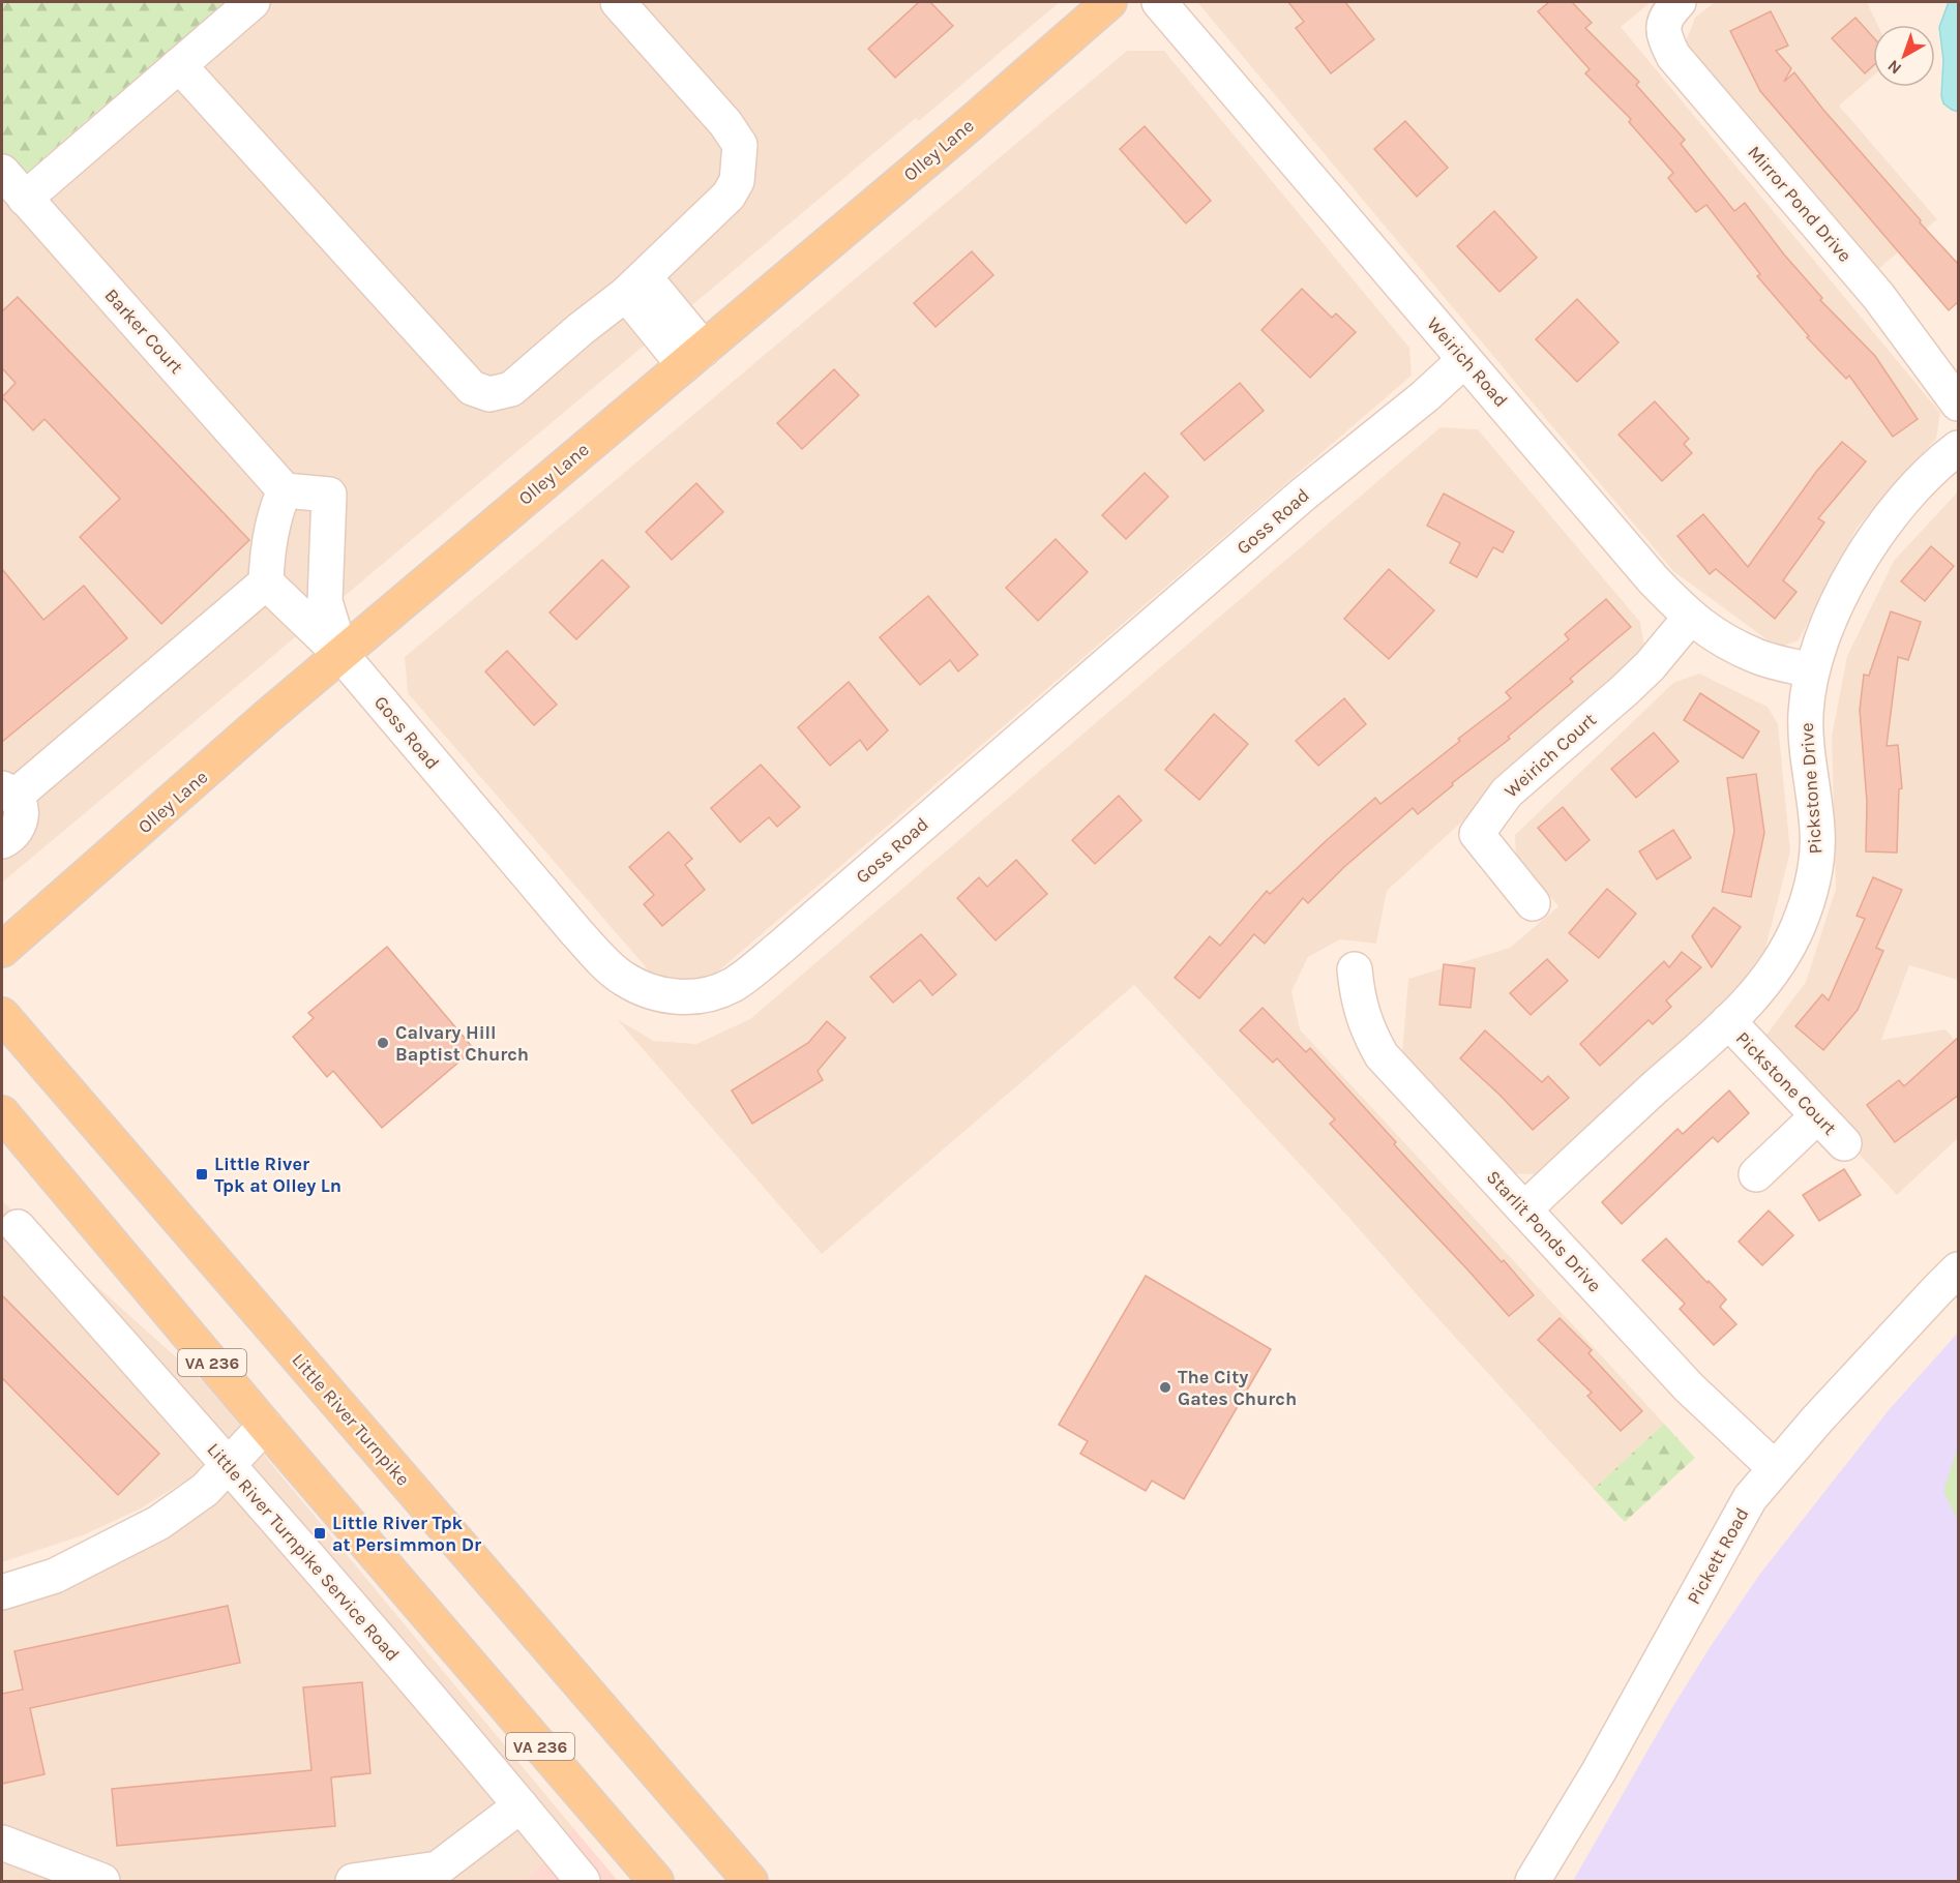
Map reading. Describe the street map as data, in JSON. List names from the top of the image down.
{
  "streets": {
    "main road": ["Olley Lane", "VA 236", "Little River Turnpike"],
    "street": [
      "Mirror Pond Drive",
      "Barker Court",
      "Weirich Road",
      "Goss Road",
      "Weirich Court",
      "Pickstone Drive",
      "Pickstone Court",
      "Starlit Ponds Drive",
      "Little River Turnpike Service Road",
      "Pickett Road"
    ]
  },
  "crossings": [
    ["Olley Lane", "Goss Road"],
    ["Weirich Road", "Goss Road"],
    ["Weirich Road", "Weirich Court"],
    ["Weirich Road", "Pickstone Drive"],
    ["Pickstone Drive", "Pickstone Court"],
    ["Pickstone Drive", "Starlit Ponds Drive"],
    ["Starlit Ponds Drive", "Pickett Road"]
  ],
  "places": {
    "other": ["Calvary Hill Baptist Church", "The City Gates Church"],
    "transit": ["Little River Tpk at Olley Ln", "Little River Tpk at Persimmon Dr"]
  },
  "north": "bottom left"
}
